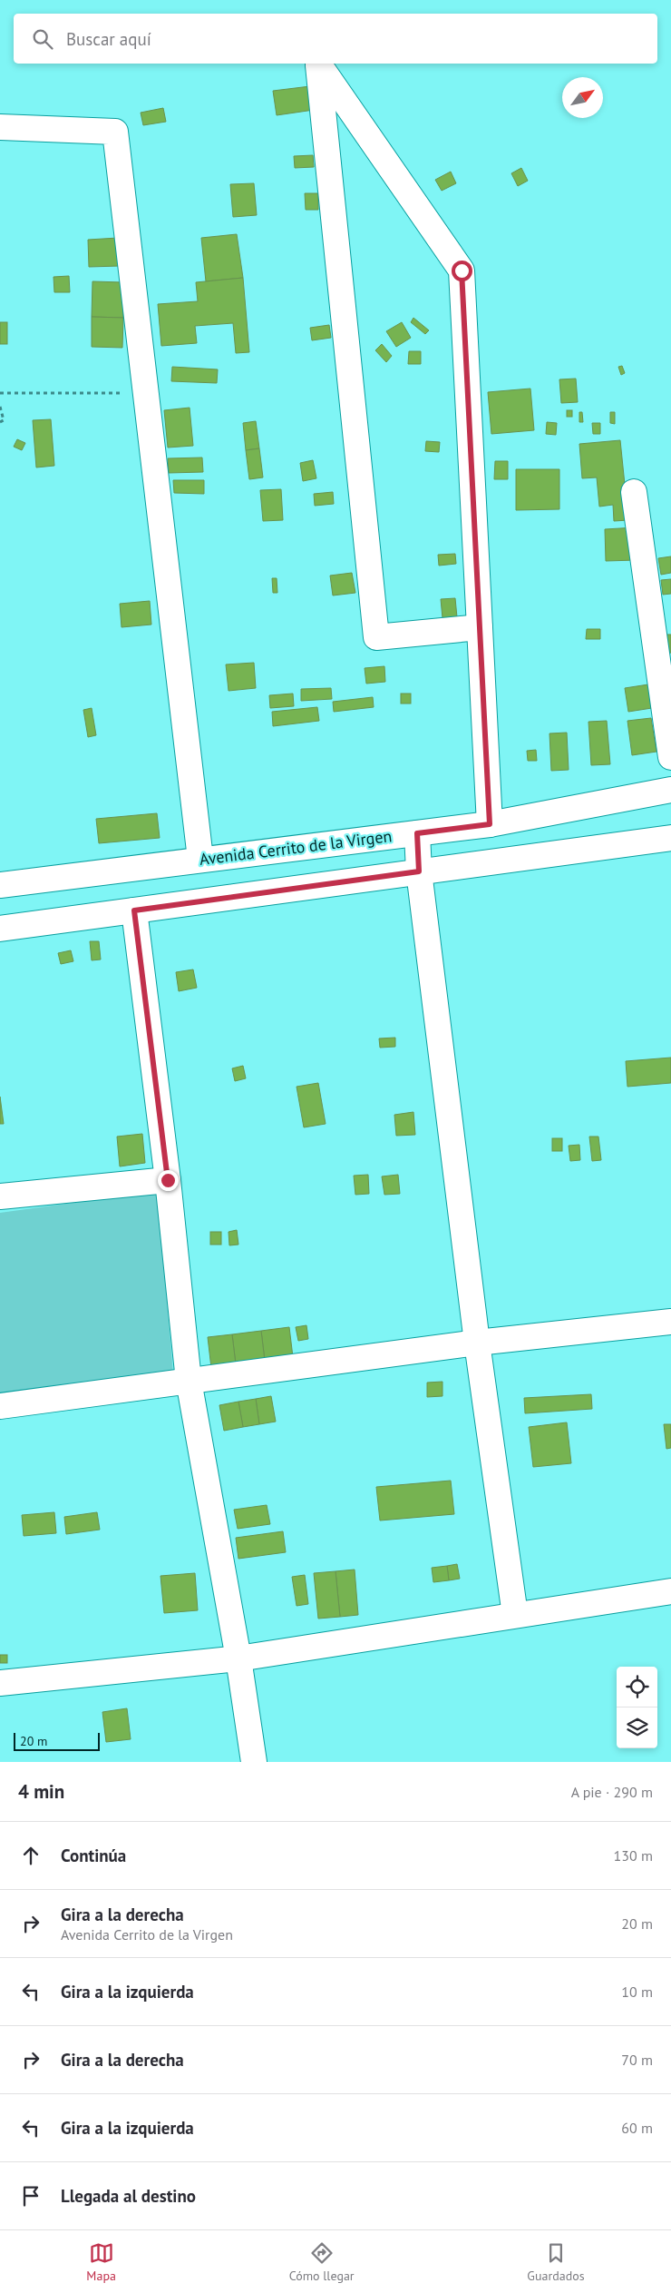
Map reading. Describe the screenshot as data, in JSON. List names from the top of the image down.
{
  "streets": {
    "street": ["Avenida Cerrito de la Virgen"]
  },
  "scale_bar": "20 m",
  "north": "top right",
  "page": {
    "search": "Buscar aquí",
    "scale": "20 m",
    "heading": ["4 min", "A pie · 290 m"],
    "list": [
      ["Continúa", "130 m"],
      ["Gira a la derecha", "Avenida Cerrito de la Virgen", "20 m"],
      ["Gira a la izquierda", "10 m"],
      ["Gira a la derecha", "70 m"],
      ["Gira a la izquierda", "60 m"],
      "Llegada al destino"
    ],
    "nav": ["Mapa", "Cómo llegar", "Guardados"]
  }
}
